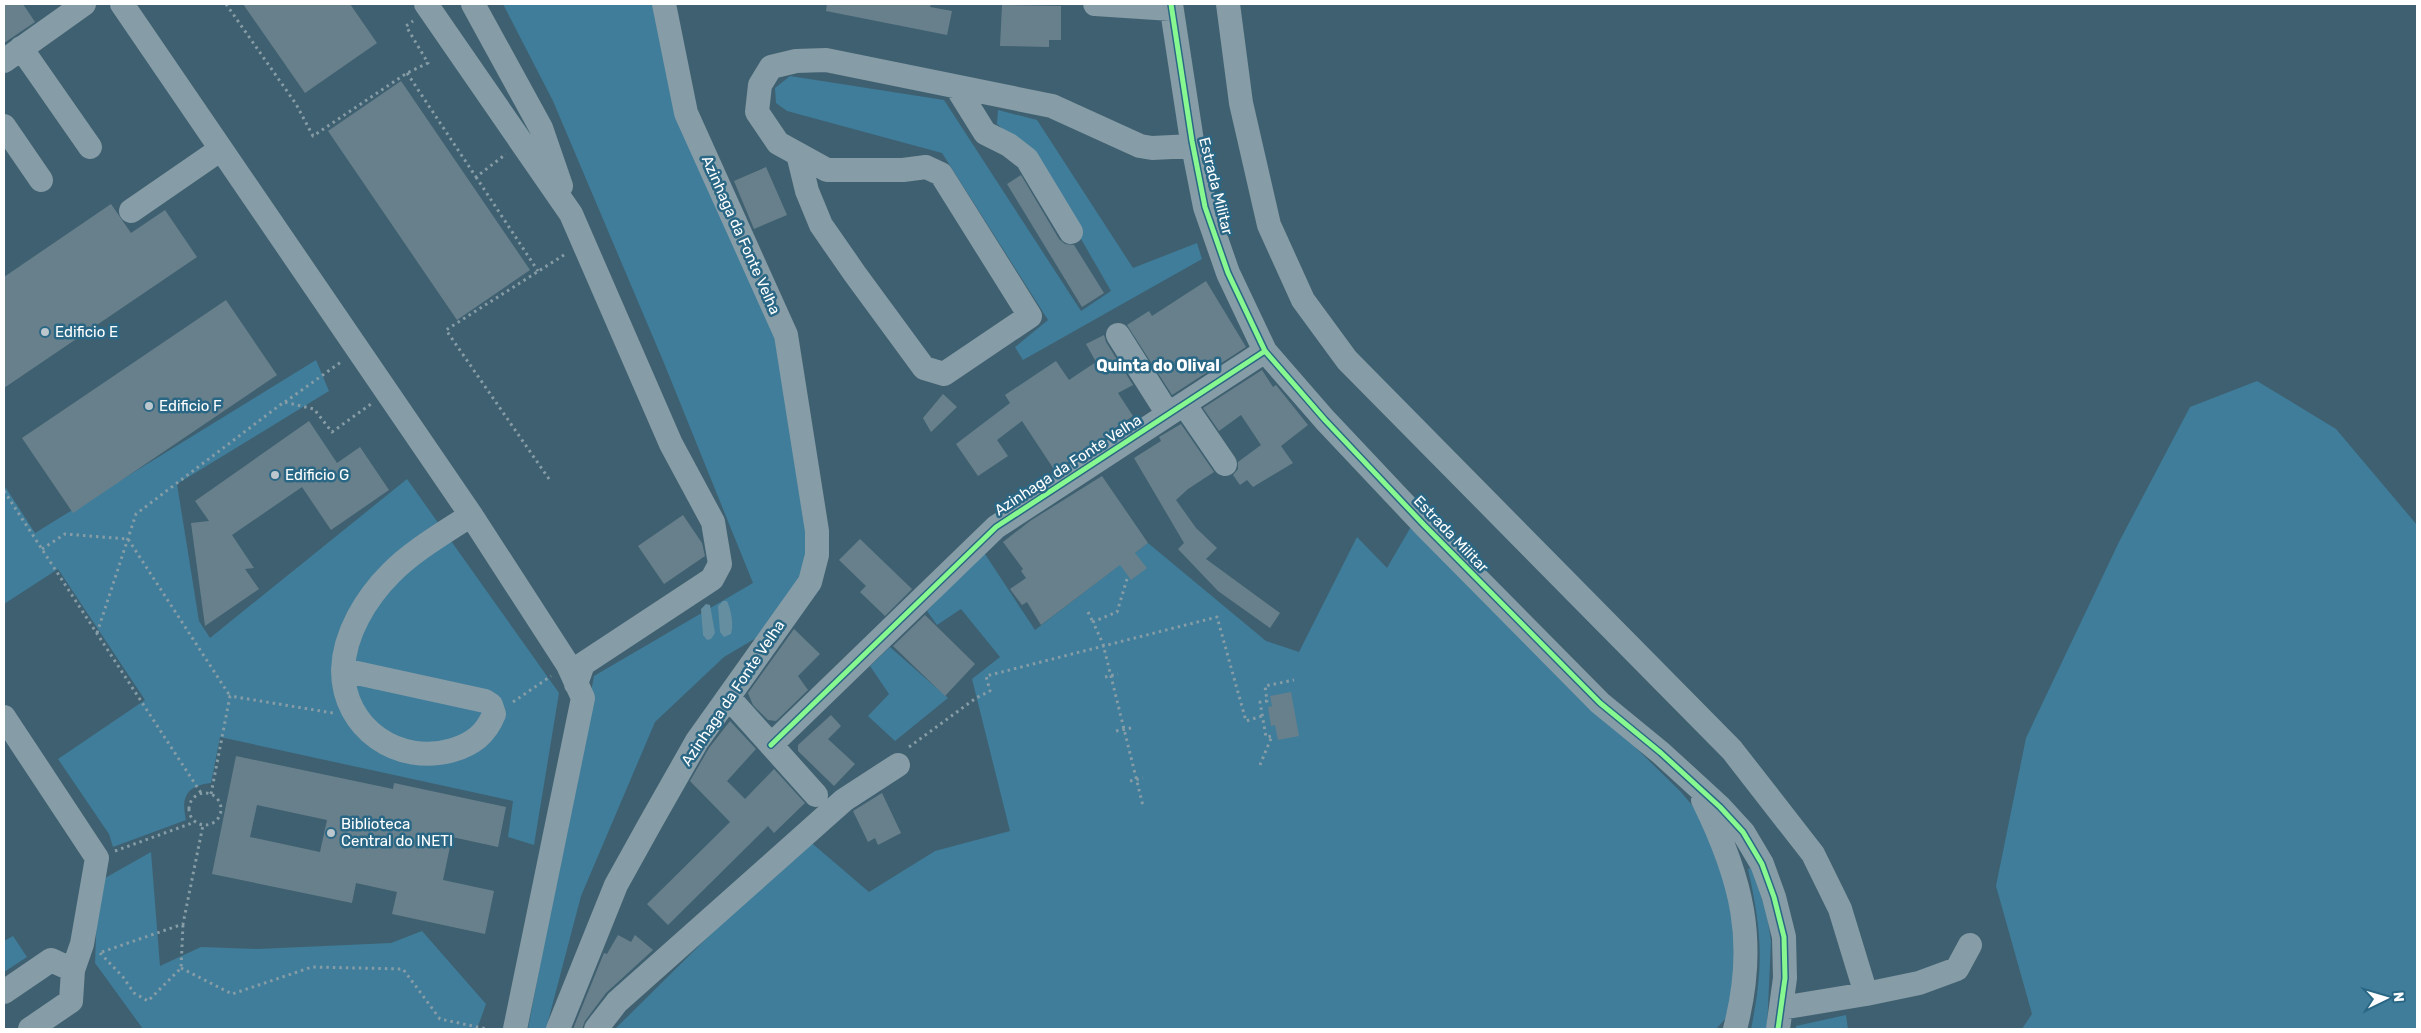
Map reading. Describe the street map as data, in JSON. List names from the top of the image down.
{
  "streets": {
    "street": ["Estrada Militar", "Azinhaga da Fonte Velha"]
  },
  "crossings": [
    ["Estrada Militar", "Azinhaga da Fonte Velha"]
  ],
  "districts": ["Quinta do Olival"],
  "places": [
    "Edificio E",
    "Edificio F",
    "Edificio G",
    "Biblioteca Central do INETI"
  ],
  "north": "right"
}
